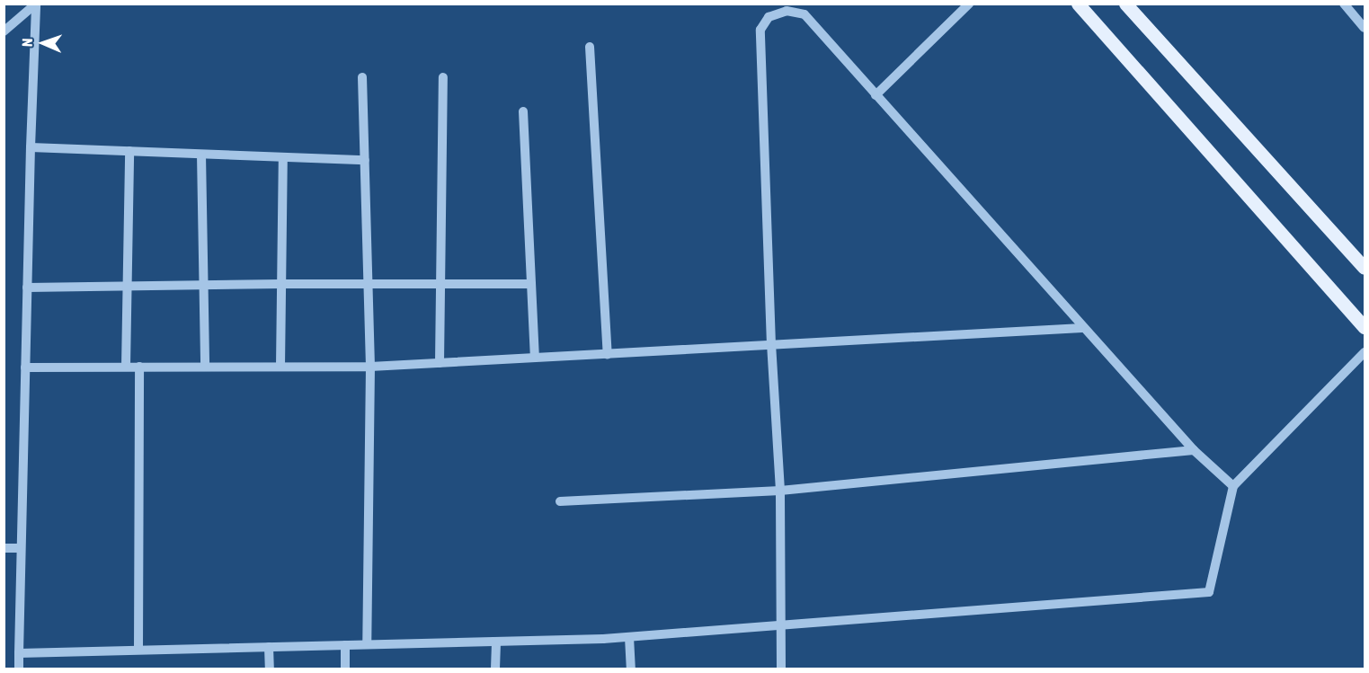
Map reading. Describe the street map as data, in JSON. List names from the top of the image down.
{
  "north": "left"
}
